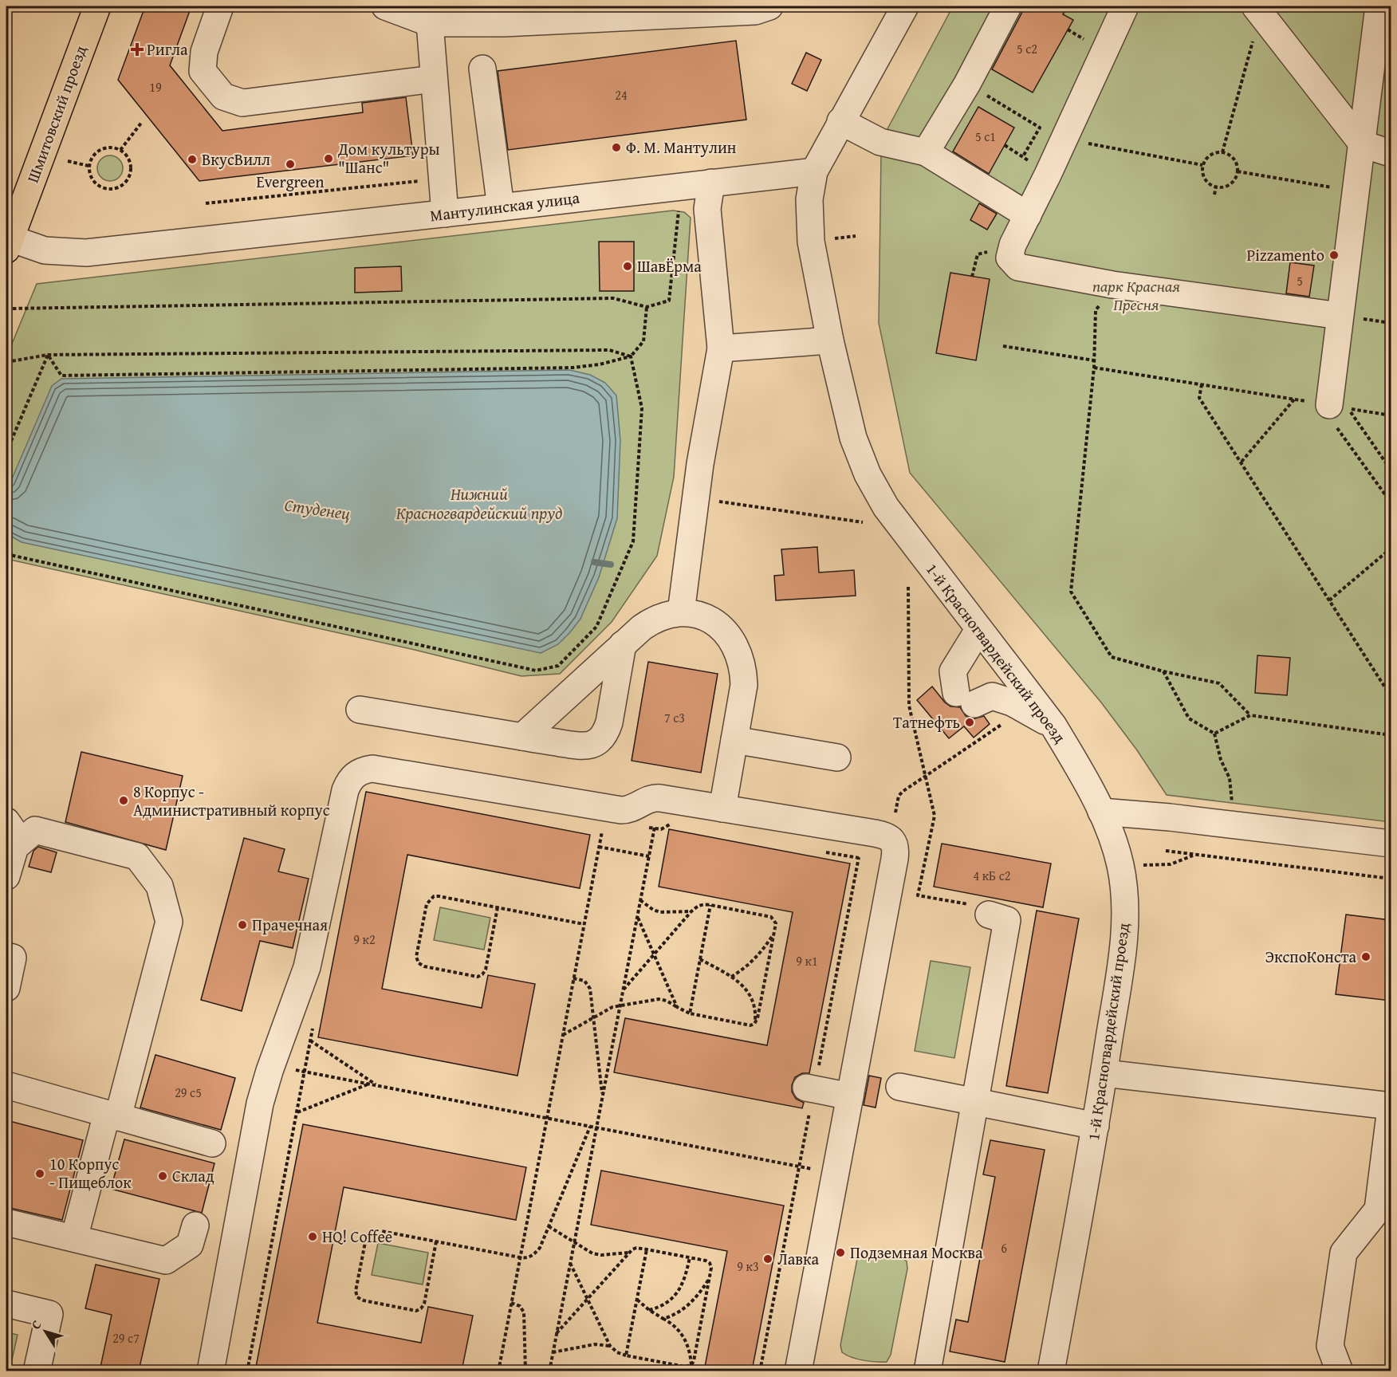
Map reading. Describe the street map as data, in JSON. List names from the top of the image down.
{
  "streets": {
    "main road": ["Шмитовский проезд"],
    "street": ["Мантулинская улица", "1-й Красногвардейский проезд"]
  },
  "crossings": [
    ["Шмитовский проезд", "Мантулинская улица"],
    ["Мантулинская улица", "1-й Красногвардейский проезд"]
  ],
  "water": ["Нижний Красногвардейский пруд", "Студенец"],
  "parks": ["парк Красная Пресня"],
  "places": {
    "health": ["Ригла"],
    "other": [
      "Ф. М. Мантулин",
      "Дом культуры \"Шанс\"",
      "ВкусВилл",
      "Evergreen",
      "Pizzamento",
      "ШавЁрма",
      "Татнефть",
      "8 Корпус - Административный корпус",
      "Прачечная",
      "ЭкспоКонста",
      "10 Корпус - Пищеблок",
      "Склад",
      "HQ! Coffee",
      "Подземная Москва",
      "Лавка"
    ]
  },
  "house_numbers": [
    "5 с2",
    "19",
    "24",
    "5 с1",
    "5",
    "7 с3",
    "4 кБ с2",
    "9 к2",
    "9 к1",
    "29 с5",
    "6",
    "9 к3",
    "29 с7"
  ],
  "north": "top left"
}
